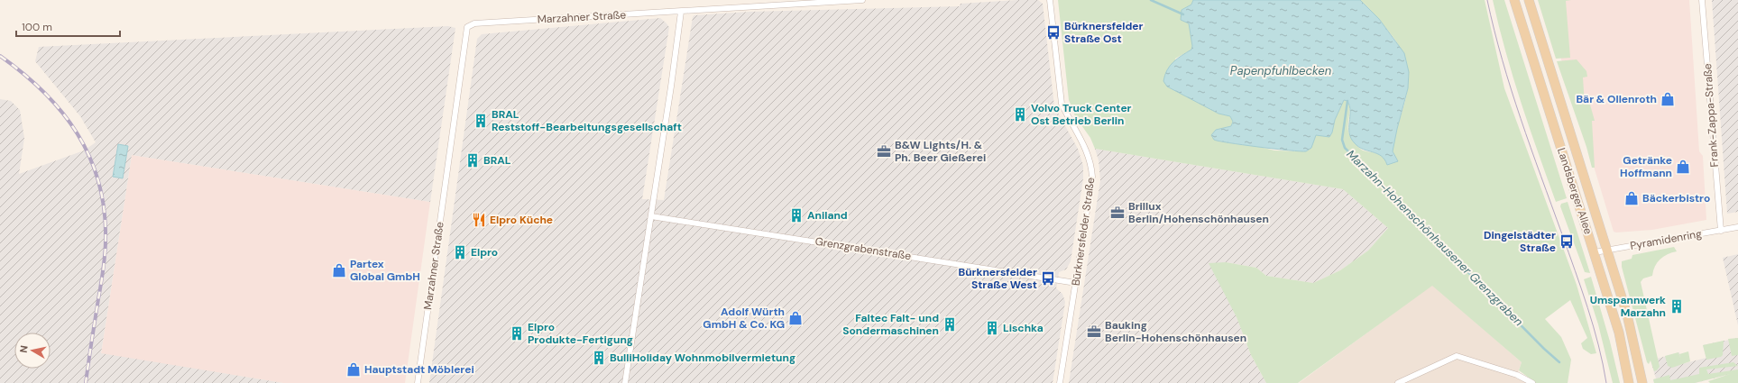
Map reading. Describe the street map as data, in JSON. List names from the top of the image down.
{
  "streets": {
    "main road": ["Landsberger Allee"],
    "street": [
      "Marzahner Straße",
      "Frank-Zappa-Straße",
      "Bürknersfelder Straße",
      "Pyramidenring",
      "Grenzgrabenstraße"
    ]
  },
  "crossings": [
    ["Frank-Zappa-Straße", "Pyramidenring"],
    ["Landsberger Allee", "Pyramidenring"],
    ["Bürknersfelder Straße", "Grenzgrabenstraße"]
  ],
  "water": ["Papenpfuhlbecken", "Marzahn-Hohenschönhausener Grenzgraben"],
  "places": {
    "bus stop": ["Bürknersfelder Straße Ost", "Dingelstädter Straße", "Bürknersfelder Straße West"],
    "shop": [
      "Bär & Ollenroth",
      "Getränke Hoffmann",
      "Bäckerbistro",
      "Partex Global GmbH",
      "Adolf Würth GmbH & Co. KG",
      "Hauptstadt Möblerei"
    ],
    "building": [
      "Volvo Truck Center Ost Betrieb Berlin",
      "BRAL Reststoff-Bearbeitungsgesellschaft",
      "BRAL",
      "Aniland",
      "Elpro",
      "Umspannwerk Marzahn",
      "Faltec Falt- und Sondermaschinen",
      "Lischka",
      "Elpro Produkte-Fertigung",
      "BulliHoliday Wohnmobilvermietung"
    ],
    "office": ["B&W Lights/H. & Ph. Beer Gießerei", "Brillux Berlin/Hohenschönhausen", "Bauking Berlin-Hohenschönhausen"],
    "restaurant": ["Elpro Küche"]
  },
  "scale_bar": "100 m",
  "north": "left"
}
